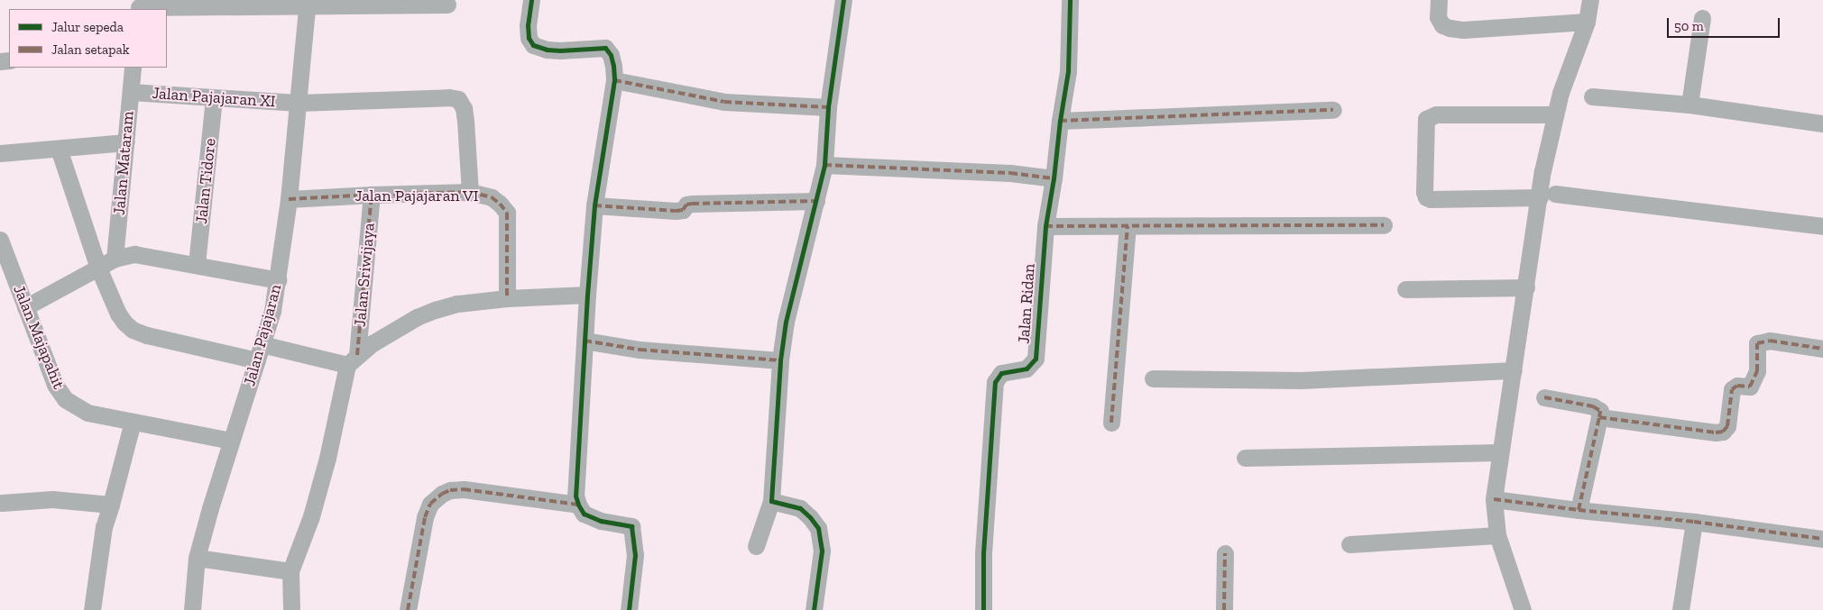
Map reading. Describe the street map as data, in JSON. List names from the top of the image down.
{
  "streets": {
    "street": [
      "Jalan Pajajaran XI",
      "Jalan Mataram",
      "Jalan Tidore",
      "Jalan Pajajaran VI",
      "Jalan Sriwijaya",
      "Jalan Ridan",
      "Jalan Pajajaran",
      "Jalan Majapahit"
    ]
  },
  "crossings": [
    ["Jalan Pajajaran XI", "Jalan Mataram"],
    ["Jalan Pajajaran XI", "Jalan Tidore"],
    ["Jalan Pajajaran XI", "Jalan Pajajaran VI"],
    ["Jalan Pajajaran XI", "Jalan Pajajaran"],
    ["Jalan Pajajaran VI", "Jalan Sriwijaya"],
    ["Jalan Pajajaran VI", "Jalan Pajajaran"],
    ["Jalan Pajajaran", "Jalan Majapahit"]
  ],
  "legend": ["Jalur sepeda", "Jalan setapak"],
  "scale_bar": "50 m"
}
